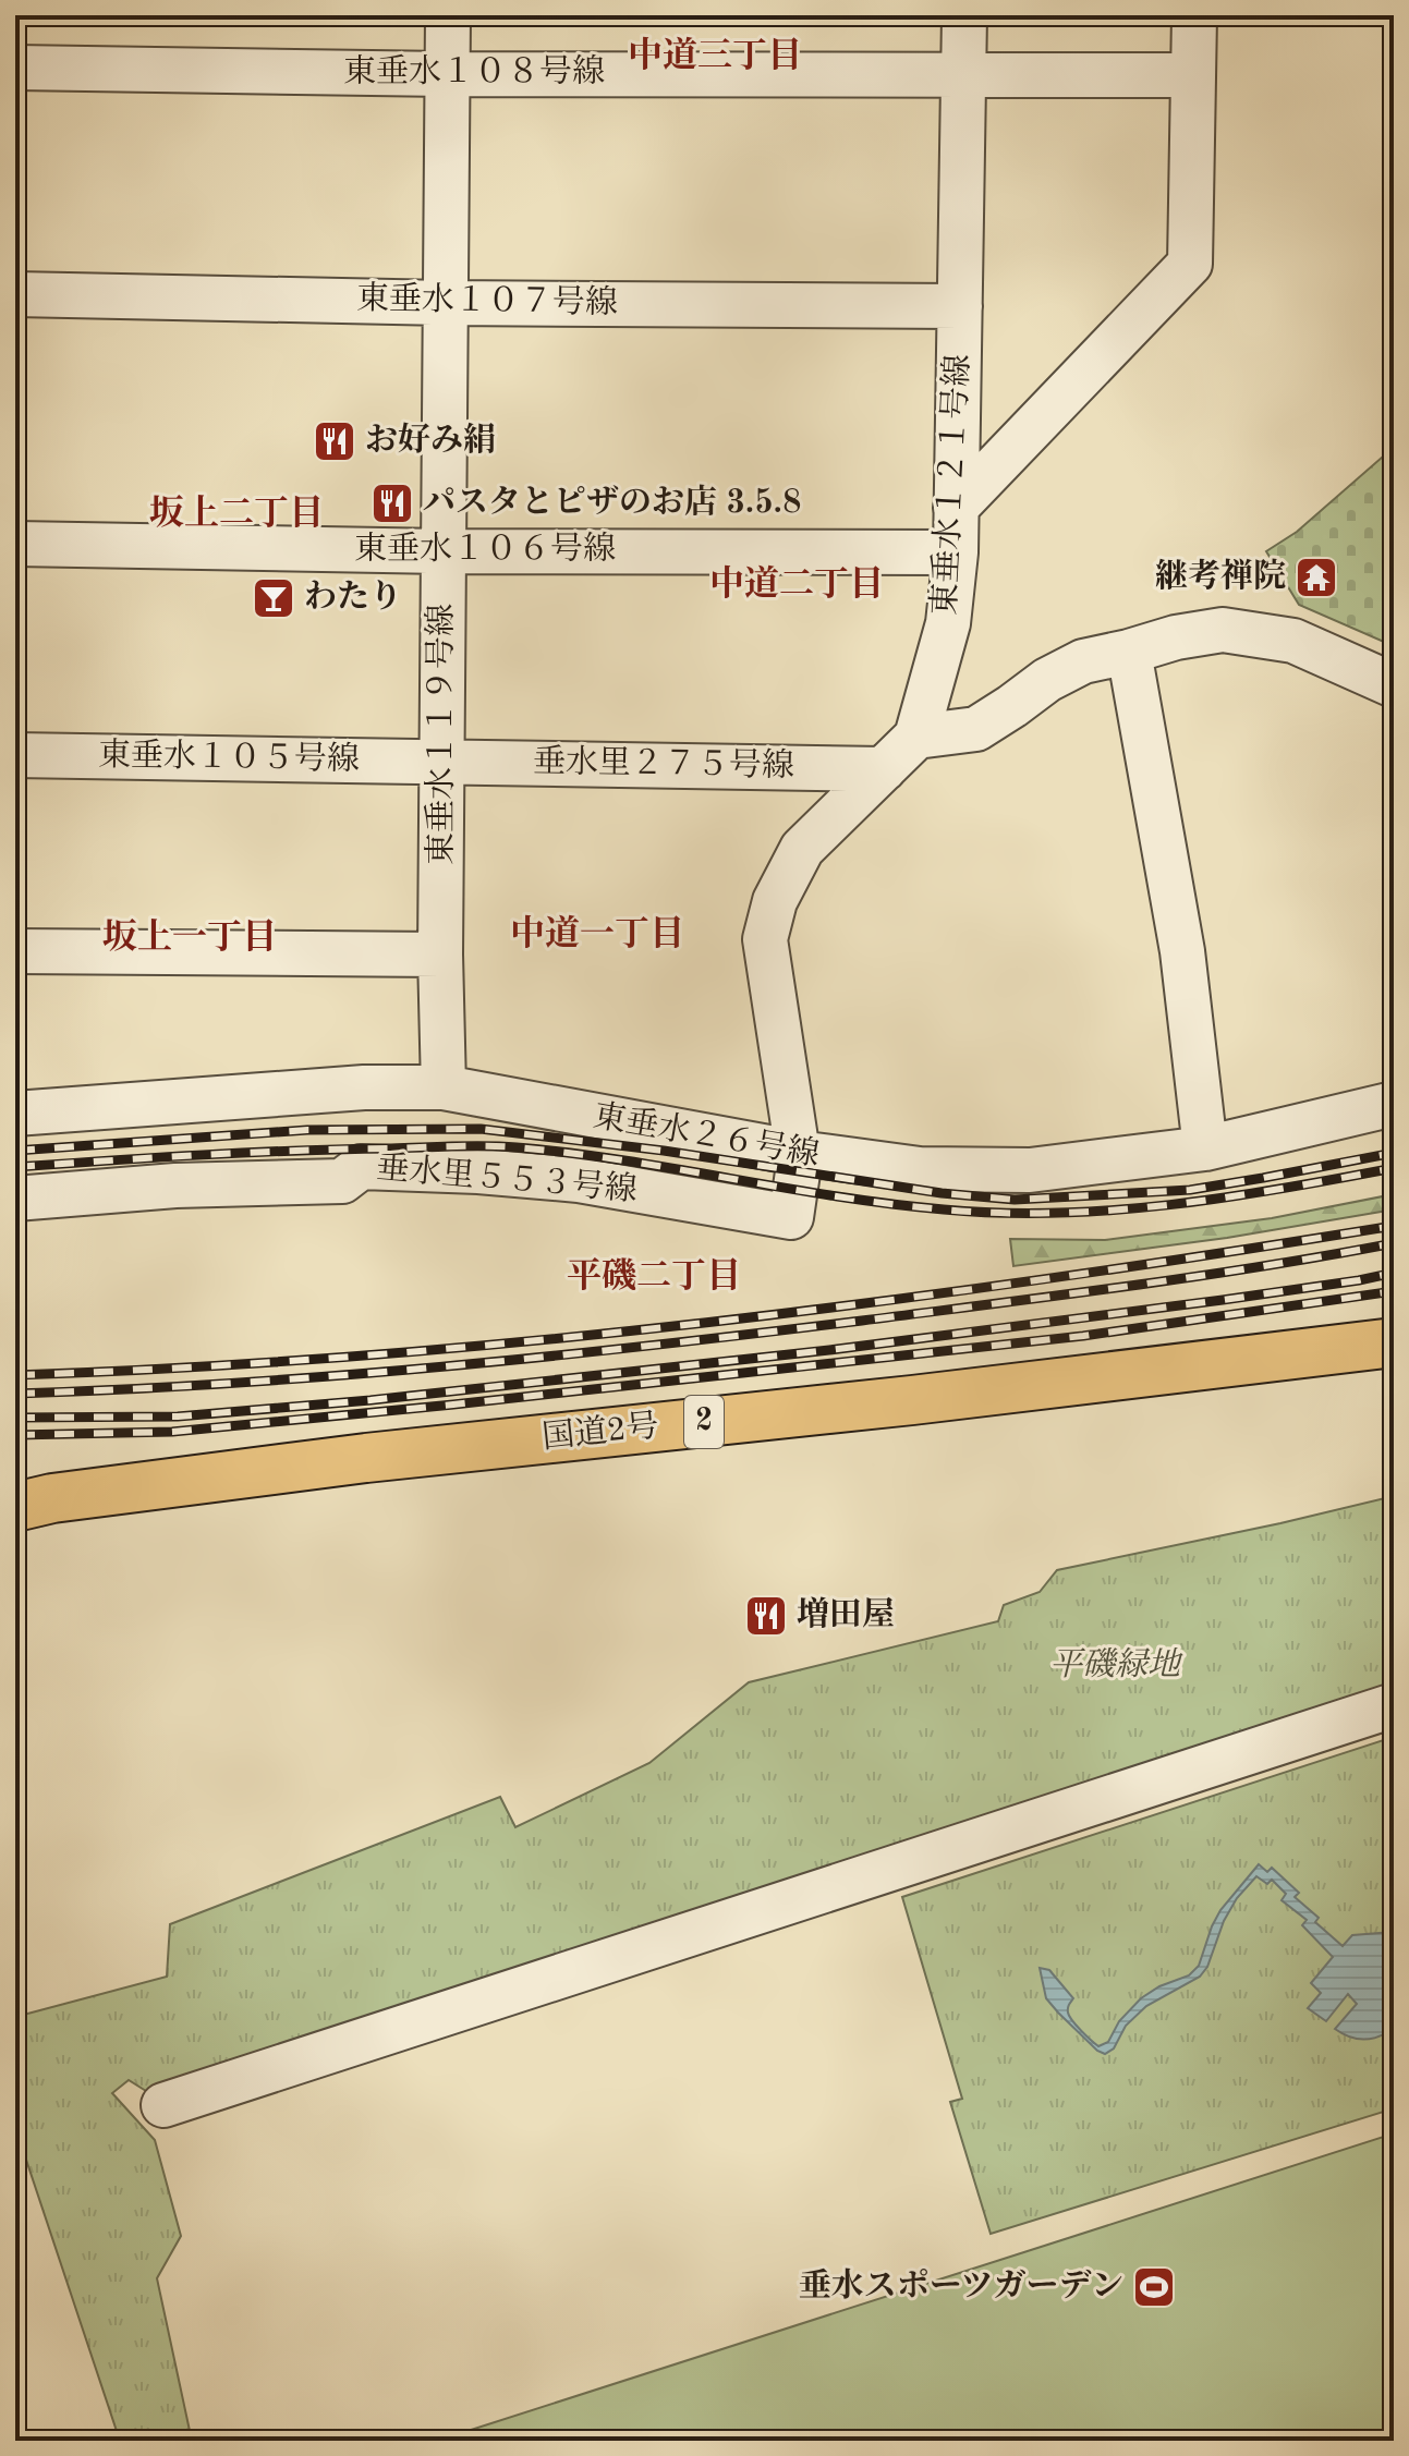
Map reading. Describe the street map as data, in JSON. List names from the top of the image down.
{
  "streets": {
    "highway": ["2", "国道2号"],
    "street": [
      "東垂水１０８号線",
      "東垂水１０７号線",
      "東垂水１２１号線",
      "東垂水１０６号線",
      "東垂水１１９号線",
      "東垂水１０５号線",
      "垂水里２７５号線",
      "東垂水２６号線",
      "垂水里５５３号線"
    ]
  },
  "crossings": [
    ["東垂水１０８号線", "東垂水１２１号線"],
    ["東垂水１０８号線", "東垂水１１９号線"],
    ["東垂水１０７号線", "東垂水１２１号線"],
    ["東垂水１０７号線", "東垂水１１９号線"],
    ["東垂水１２１号線", "東垂水１０６号線"],
    ["東垂水１２１号線", "垂水里２７５号線"],
    ["東垂水１２１号線", "東垂水２６号線"],
    ["東垂水１２１号線", "垂水里５５３号線"],
    ["東垂水１０６号線", "東垂水１１９号線"],
    ["東垂水１１９号線", "東垂水１０５号線"],
    ["東垂水１１９号線", "垂水里２７５号線"],
    ["東垂水１１９号線", "東垂水２６号線"],
    ["東垂水１０５号線", "垂水里２７５号線"]
  ],
  "districts": [
    "中道三丁目",
    "坂上二丁目",
    "中道二丁目",
    "中道一丁目",
    "坂上一丁目",
    "平磯二丁目"
  ],
  "parks": ["平磯緑地"],
  "places": {
    "restaurant": ["お好み絹", "パスタとピザのお店 3.5.8", "増田屋"],
    "temple": ["継考禅院"],
    "bar": ["わたり"],
    "sports": ["垂水スポーツガーデン"]
  }
}
